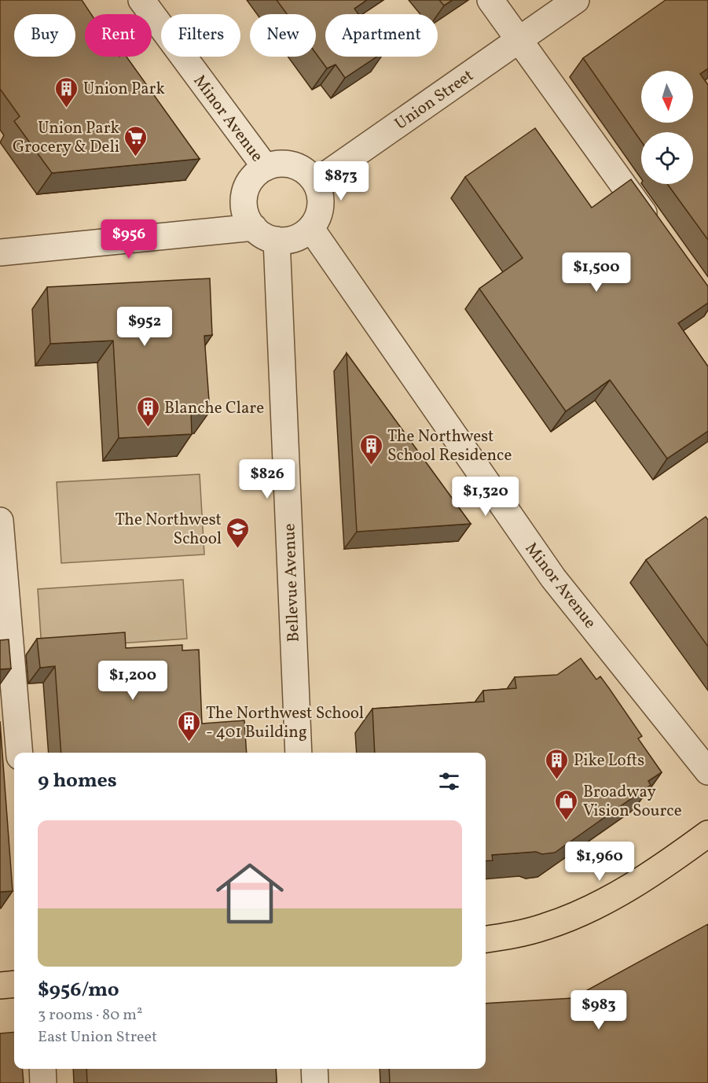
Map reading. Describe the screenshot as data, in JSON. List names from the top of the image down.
{
  "streets": {
    "street": ["Union Street", "Minor Avenue", "Bellevue Avenue"]
  },
  "crossings": [
    ["Union Street", "Minor Avenue"],
    ["Union Street", "Bellevue Avenue"],
    ["Minor Avenue", "Bellevue Avenue"]
  ],
  "places": {
    "building": [
      "Union Park",
      "Blanche Clare",
      "The Northwest School Residence",
      "The Northwest School - 401 Building",
      "Pike Lofts"
    ],
    "supermarket": ["Union Park Grocery & Deli"],
    "school or university": ["The Northwest School"],
    "shop": ["Broadway Vision Source"]
  },
  "north": "bottom",
  "page": {
    "chip": [
      "Buy",
      "Rent",
      "Filters",
      "New",
      "Apartment"
    ],
    "price": [
      "$873",
      "$956",
      "$1,500",
      "$952",
      "$826",
      "$1,320",
      "$1,200",
      "$1,960",
      "$983"
    ],
    "heading": "9 homes",
    "list": [
      {
        "name": "$956/mo",
        "note": "3 rooms · 80 m² · East Union Street"
      }
    ]
  }
}
